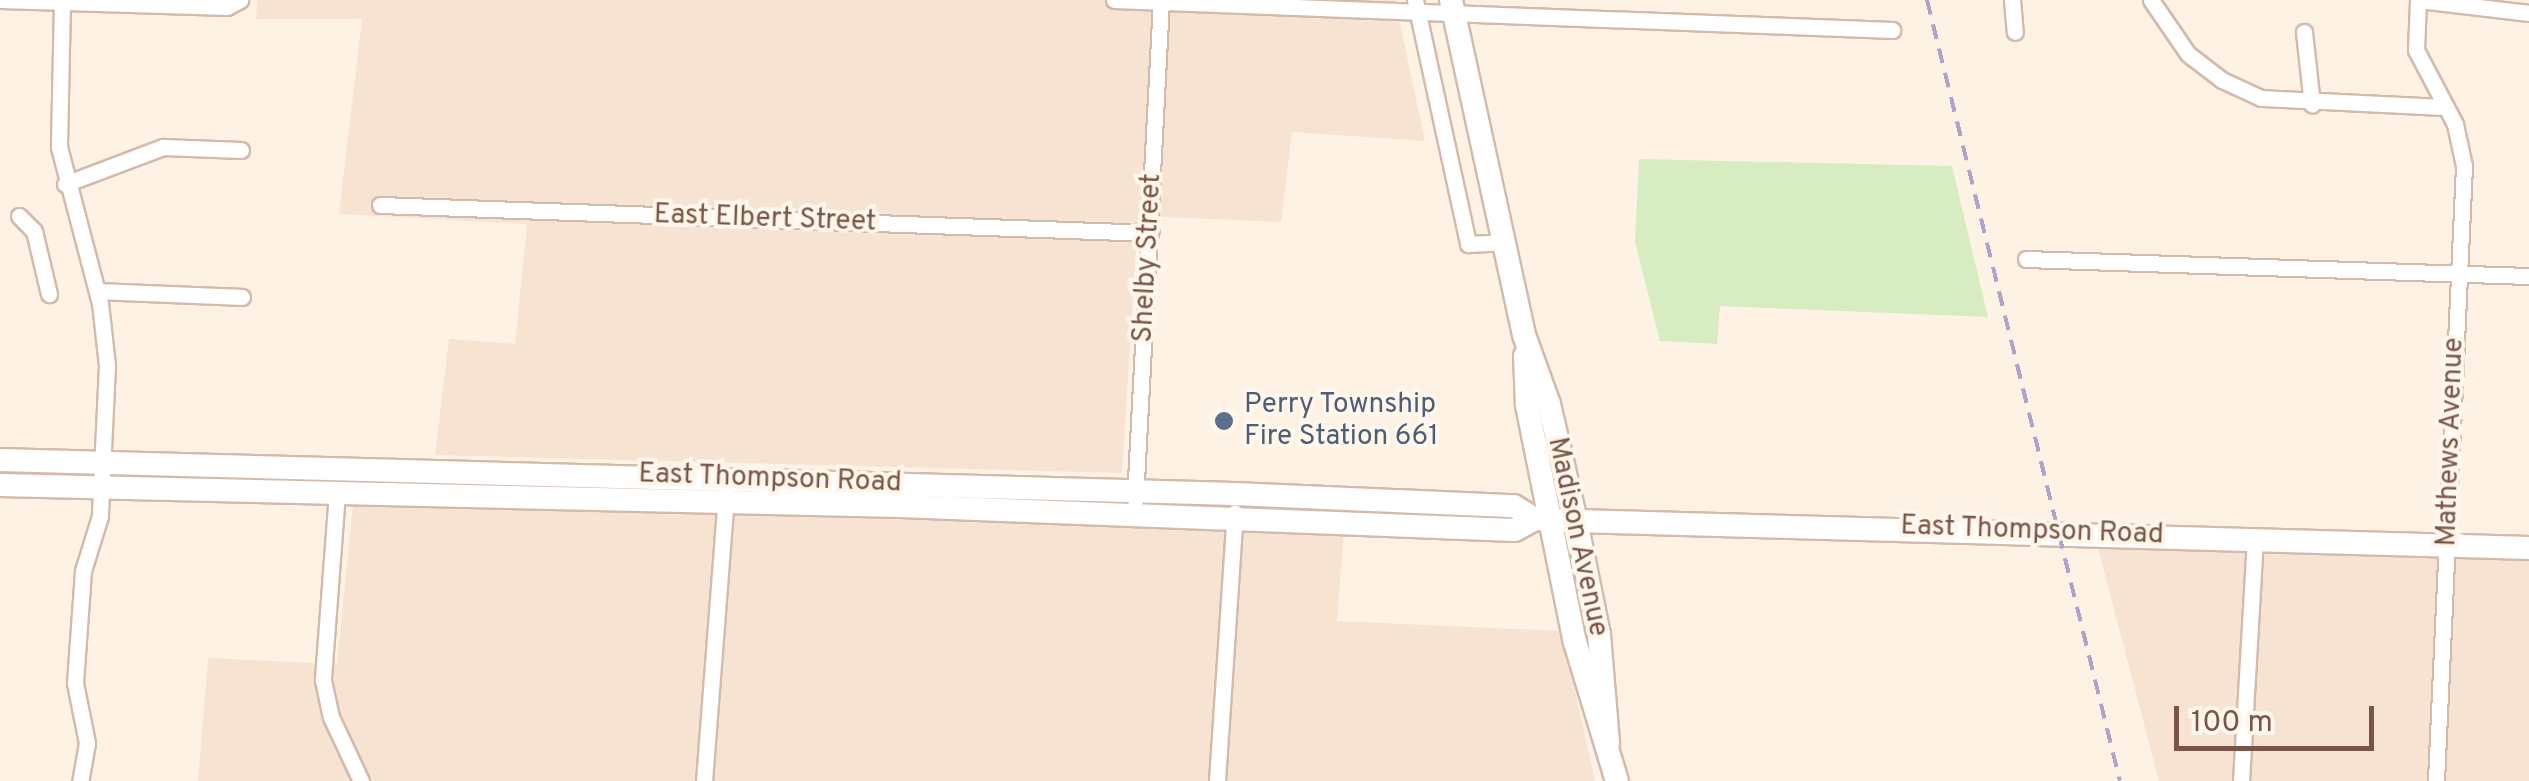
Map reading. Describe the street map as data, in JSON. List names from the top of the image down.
{
  "streets": {
    "main road": ["East Thompson Road", "Madison Avenue"],
    "street": ["East Elbert Street", "Shelby Street", "Mathews Avenue"]
  },
  "crossings": [
    ["East Elbert Street", "Shelby Street"],
    ["Shelby Street", "East Thompson Road"],
    ["Mathews Avenue", "East Thompson Road"],
    ["East Thompson Road", "Madison Avenue"]
  ],
  "places": ["Perry Township Fire Station 661"],
  "scale_bar": "100 m"
}
